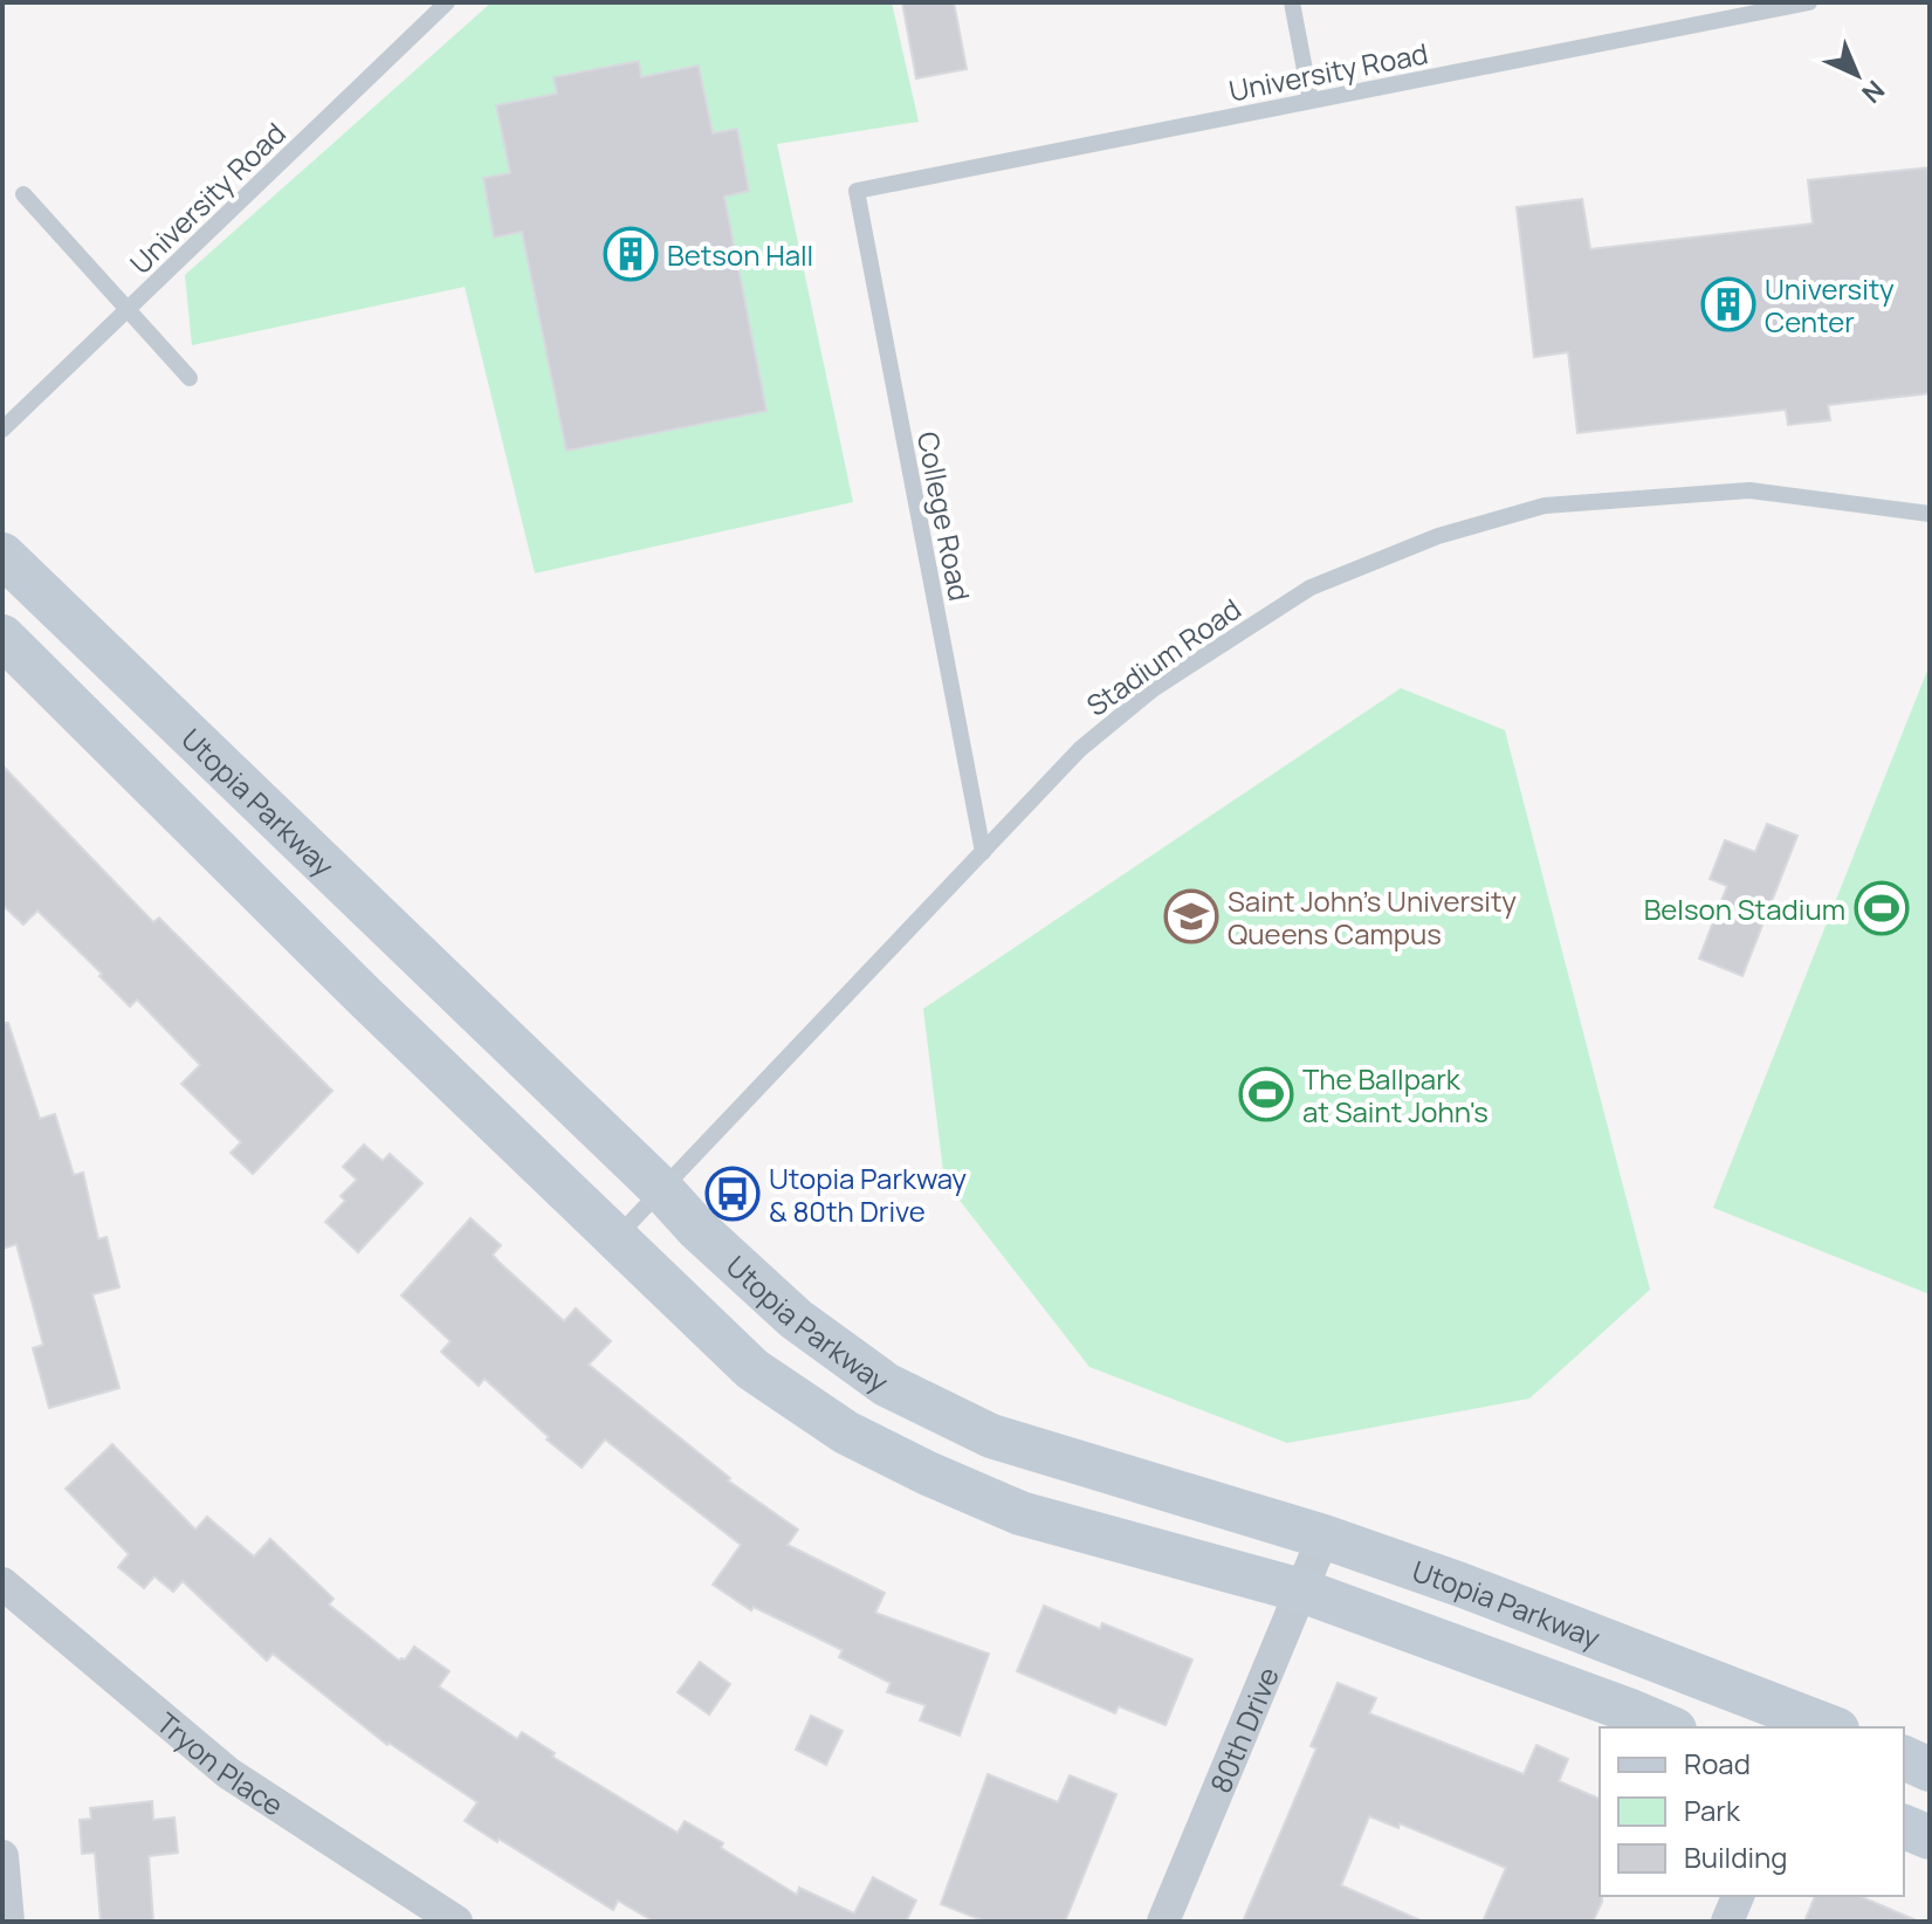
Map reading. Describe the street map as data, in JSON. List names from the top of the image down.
{
  "streets": {
    "main road": ["Utopia Parkway"],
    "street": ["80th Drive", "Tryon Place"],
    "lane": ["University Road", "College Road", "Stadium Road"]
  },
  "crossings": [
    ["University Road", "College Road"],
    ["College Road", "Stadium Road"],
    ["Stadium Road", "Utopia Parkway"],
    ["Utopia Parkway", "80th Drive"]
  ],
  "places": {
    "building": ["Betson Hall", "University Center"],
    "sports": ["Belson Stadium", "The Ballpark at Saint John's"],
    "school or university": ["Saint John's University Queens Campus"],
    "bus stop": ["Utopia Parkway & 80th Drive"]
  },
  "legend": ["Road", "Park", "Building"],
  "north": "bottom right"
}
